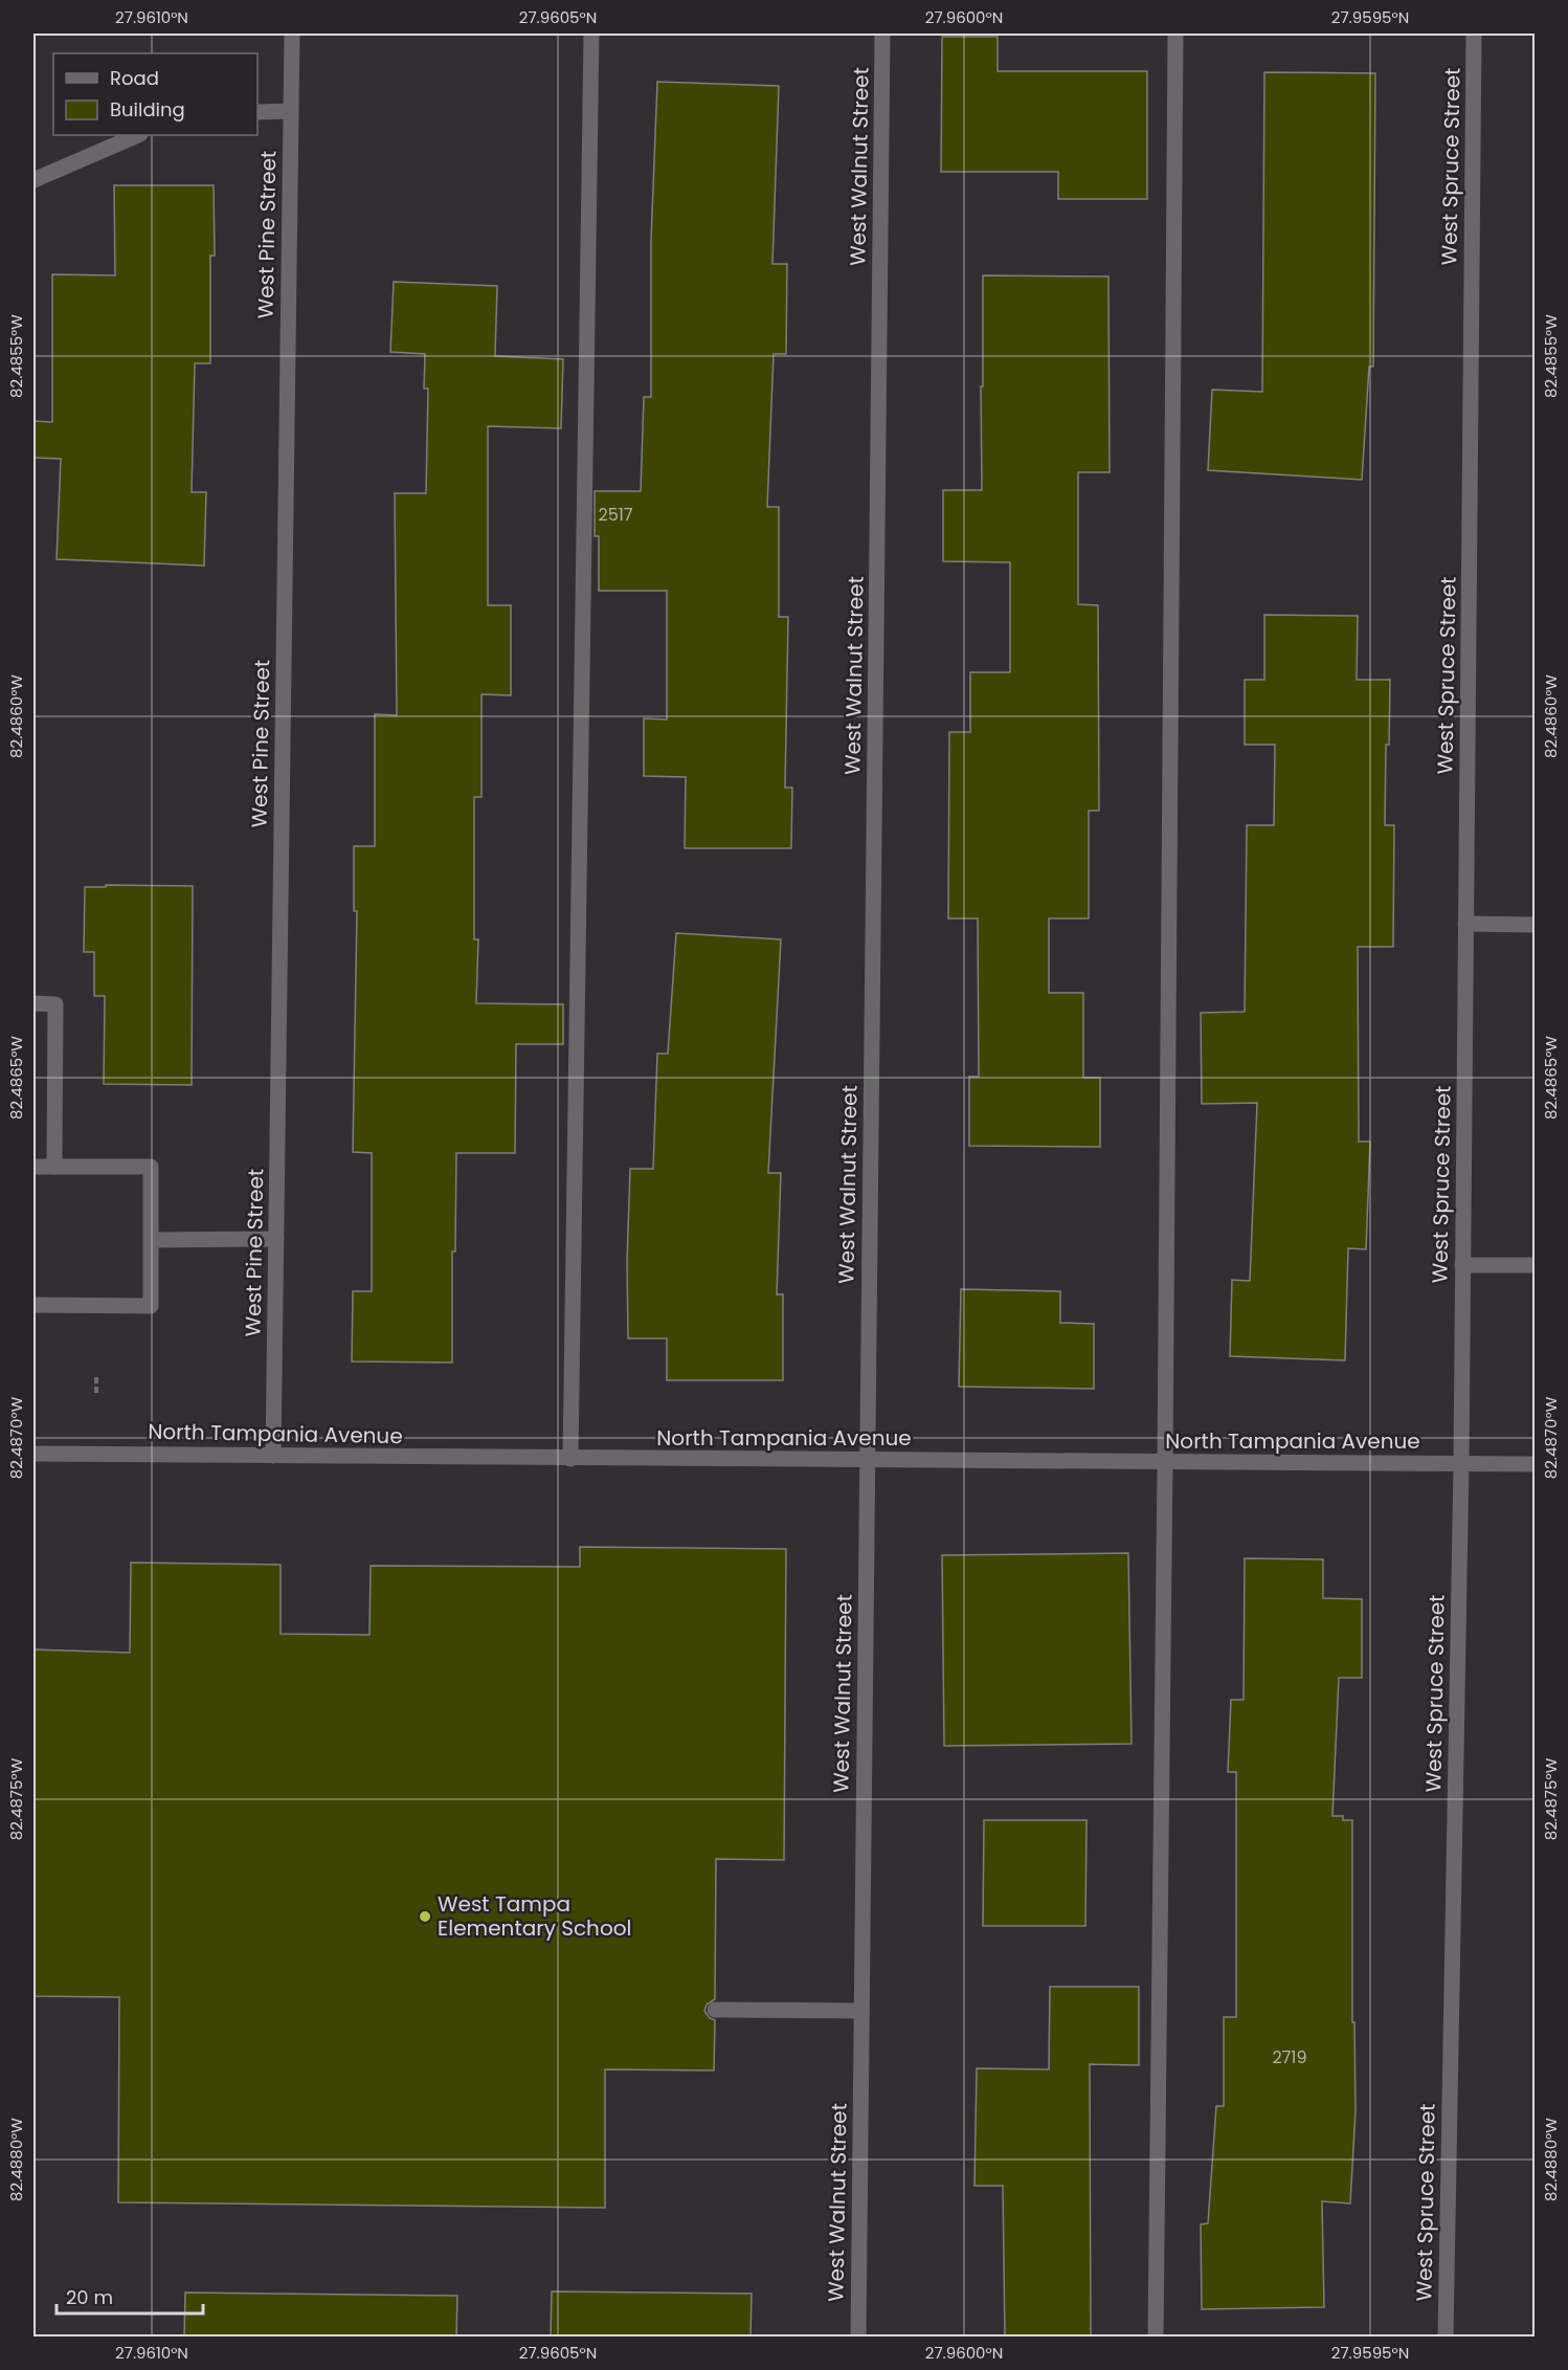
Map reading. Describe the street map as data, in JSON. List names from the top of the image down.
{
  "streets": {
    "street": [
      "West Walnut Street",
      "West Spruce Street",
      "West Pine Street",
      "North Tampania Avenue"
    ]
  },
  "crossings": [
    ["West Walnut Street", "North Tampania Avenue"],
    ["West Spruce Street", "North Tampania Avenue"],
    ["West Pine Street", "North Tampania Avenue"]
  ],
  "places": ["West Tampa Elementary School"],
  "house_numbers": ["2517", "2719"],
  "legend": ["Road", "Building"],
  "scale_bar": "20 m",
  "coordinates": [
    "27.9610°N",
    "27.9605°N",
    "27.9600°N",
    "27.9595°N",
    "82.4855°W",
    "82.4860°W",
    "82.4865°W",
    "82.4870°W",
    "82.4875°W",
    "82.4880°W"
  ]
}
